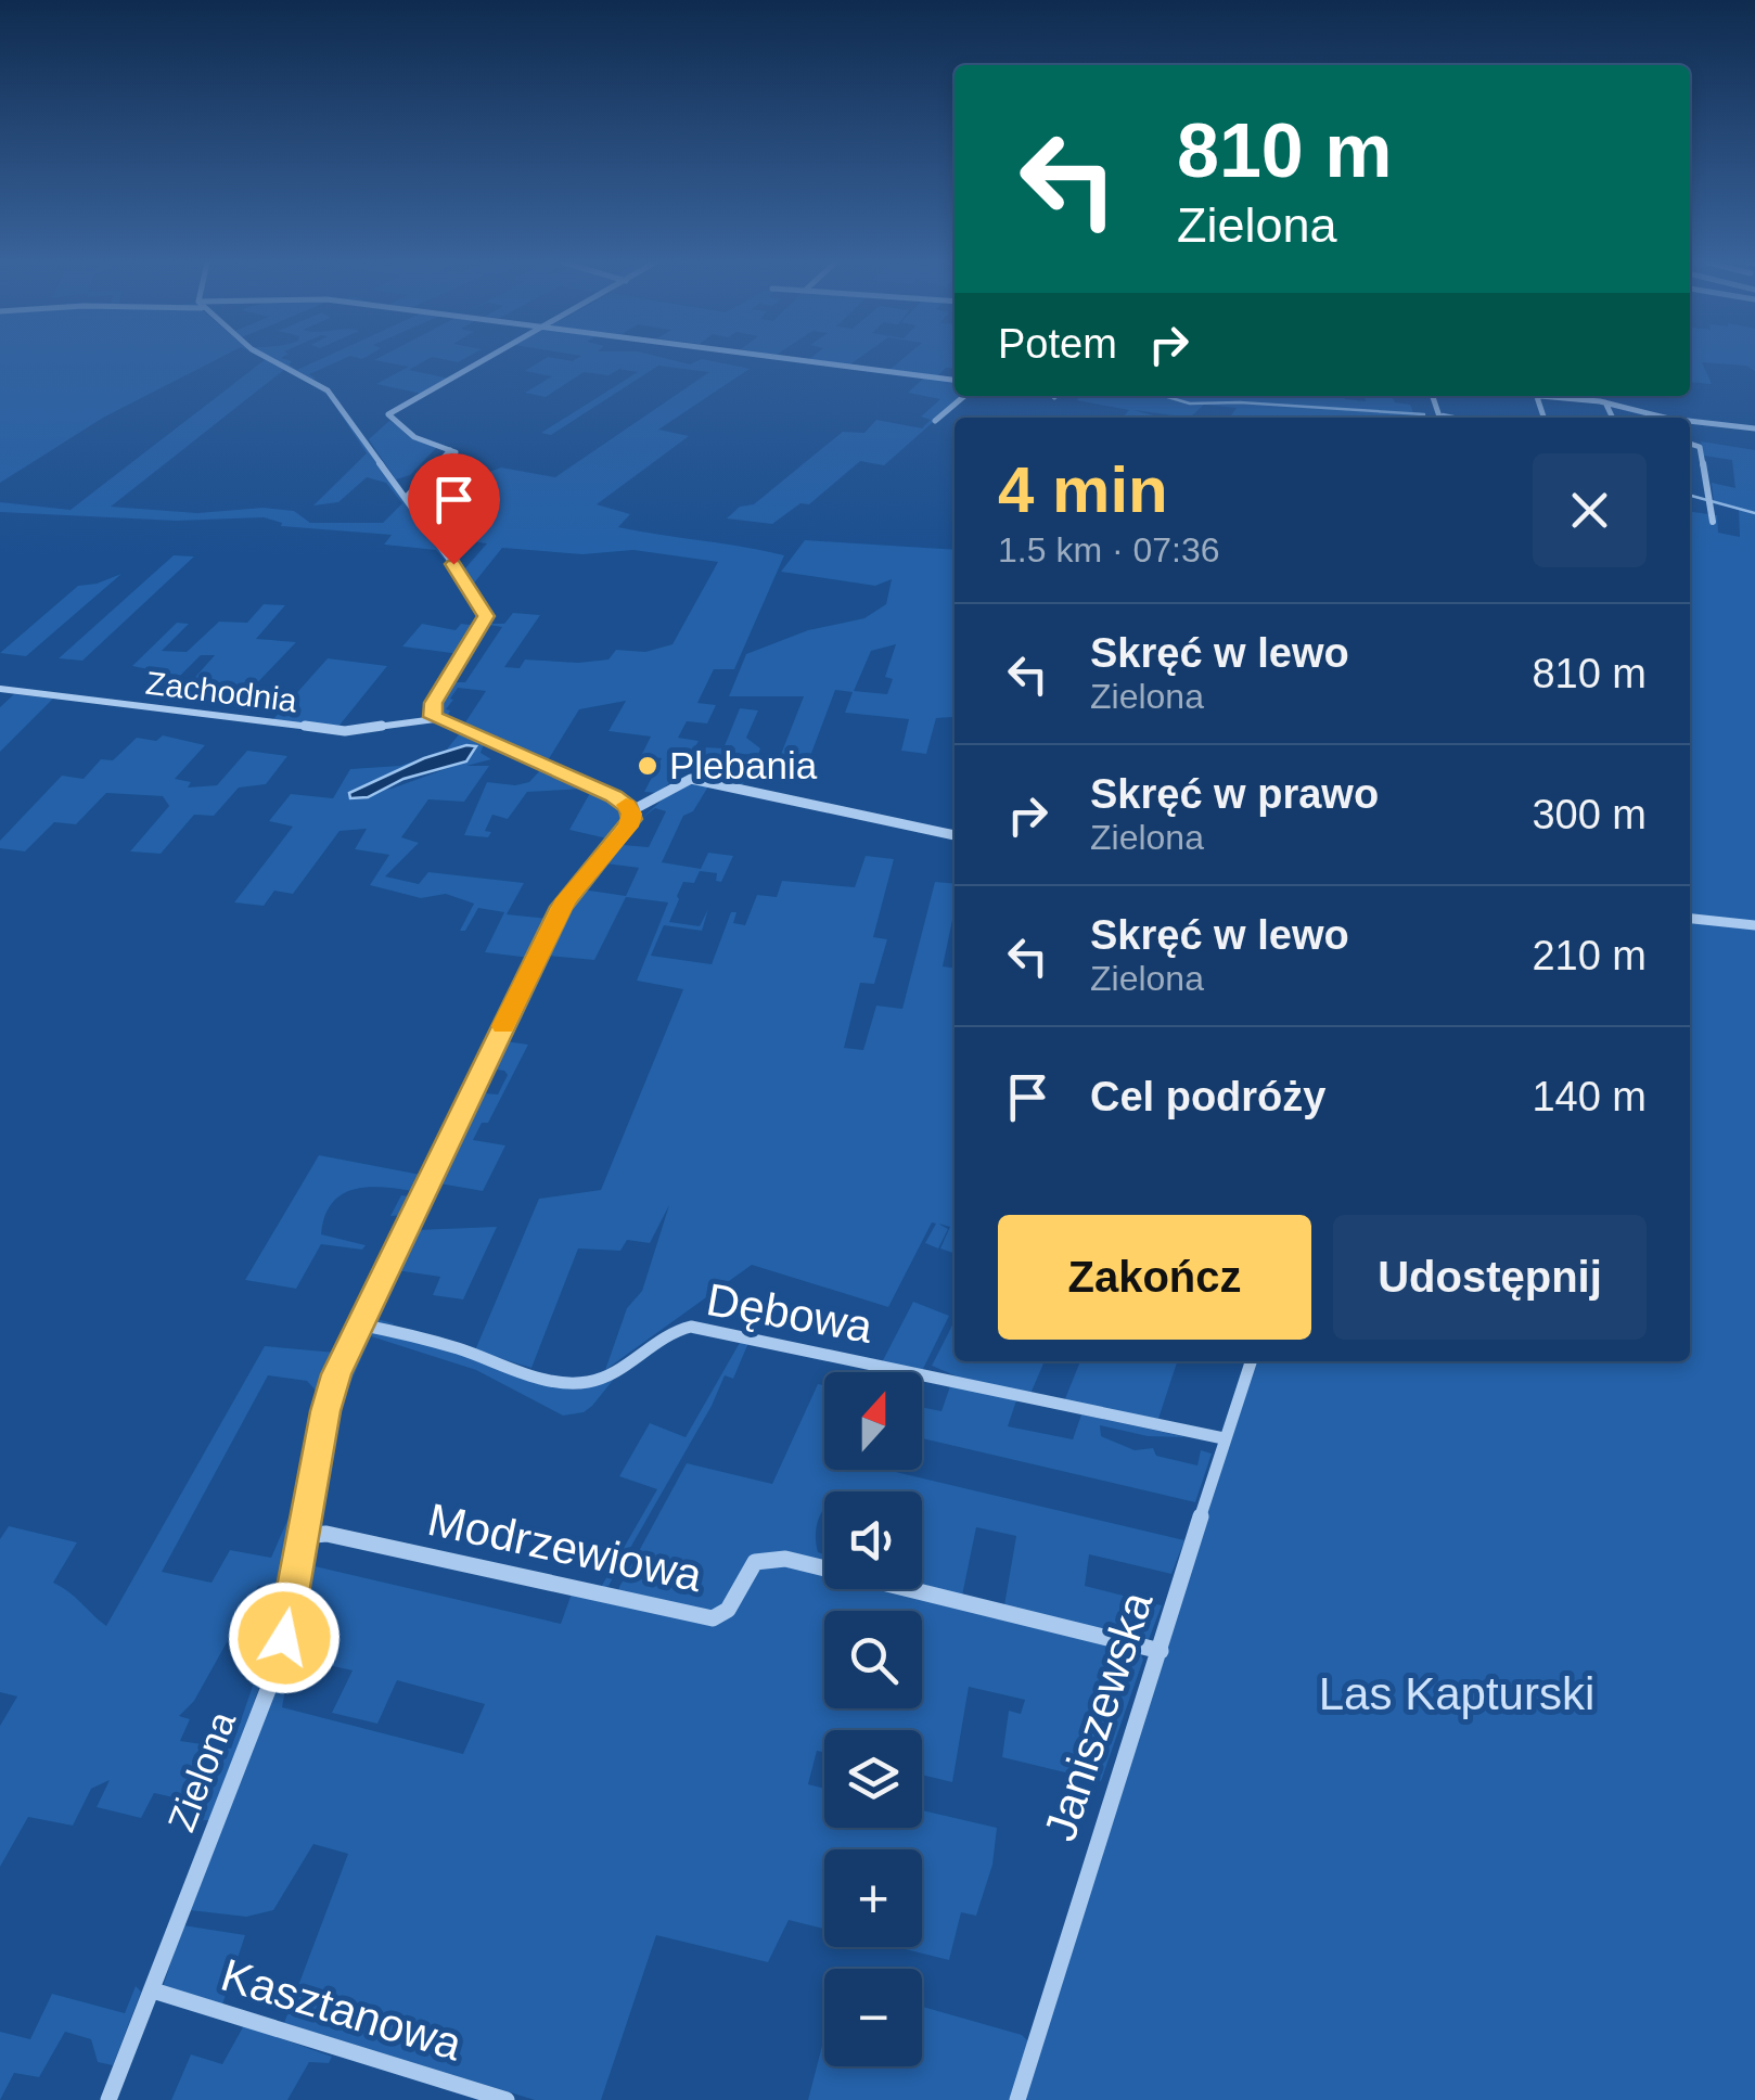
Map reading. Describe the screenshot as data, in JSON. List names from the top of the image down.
{
  "streets": {
    "street": [
      "Zachodnia",
      "Dębowa",
      "Modrzewiowa",
      "Janiszewska",
      "Zielona",
      "Kasztanowa"
    ]
  },
  "crossings": [
    ["Dębowa", "Janiszewska"],
    ["Dębowa", "Zielona"],
    ["Modrzewiowa", "Janiszewska"],
    ["Modrzewiowa", "Zielona"],
    ["Zielona", "Kasztanowa"]
  ],
  "parks": ["Las Kapturski"],
  "places": ["Plebania"],
  "north": "top",
  "page": {
    "turn": ["810 m", "Zielona"],
    "then": "Potem",
    "heading": ["4 min", "1.5 km · 07:36"],
    "list": [
      {
        "name": "Skręć w lewo",
        "note": "Zielona",
        "value": "810 m"
      },
      {
        "name": "Skręć w prawo",
        "note": "Zielona",
        "value": "300 m"
      },
      {
        "name": "Skręć w lewo",
        "note": "Zielona",
        "value": "210 m"
      },
      {
        "name": "Cel podróży",
        "value": "140 m"
      }
    ],
    "buttons": ["Zakończ", "Udostępnij"],
    "map_buttons": ["+", "−"]
  }
}
